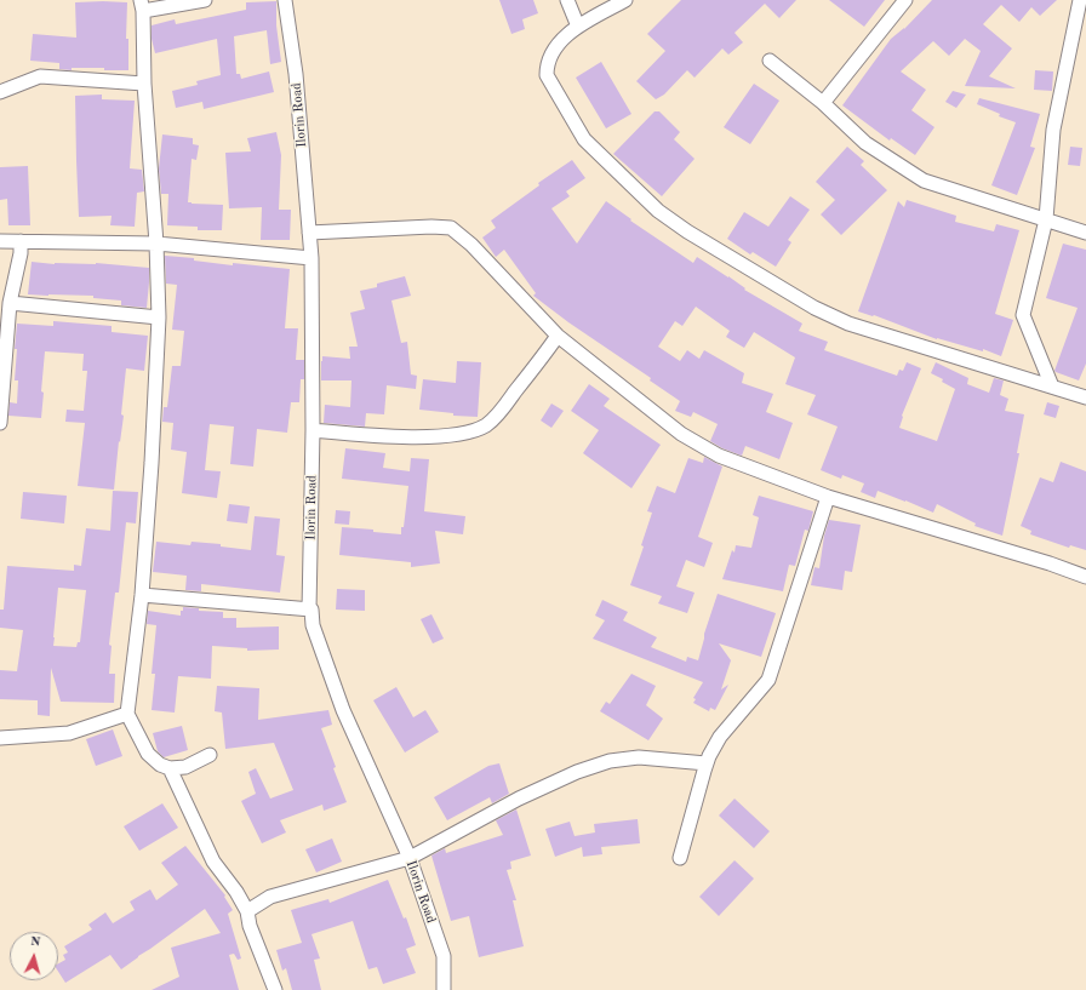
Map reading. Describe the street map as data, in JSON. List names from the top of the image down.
{
  "streets": {
    "street": ["Ilorin Road"]
  },
  "north": "top"
}
